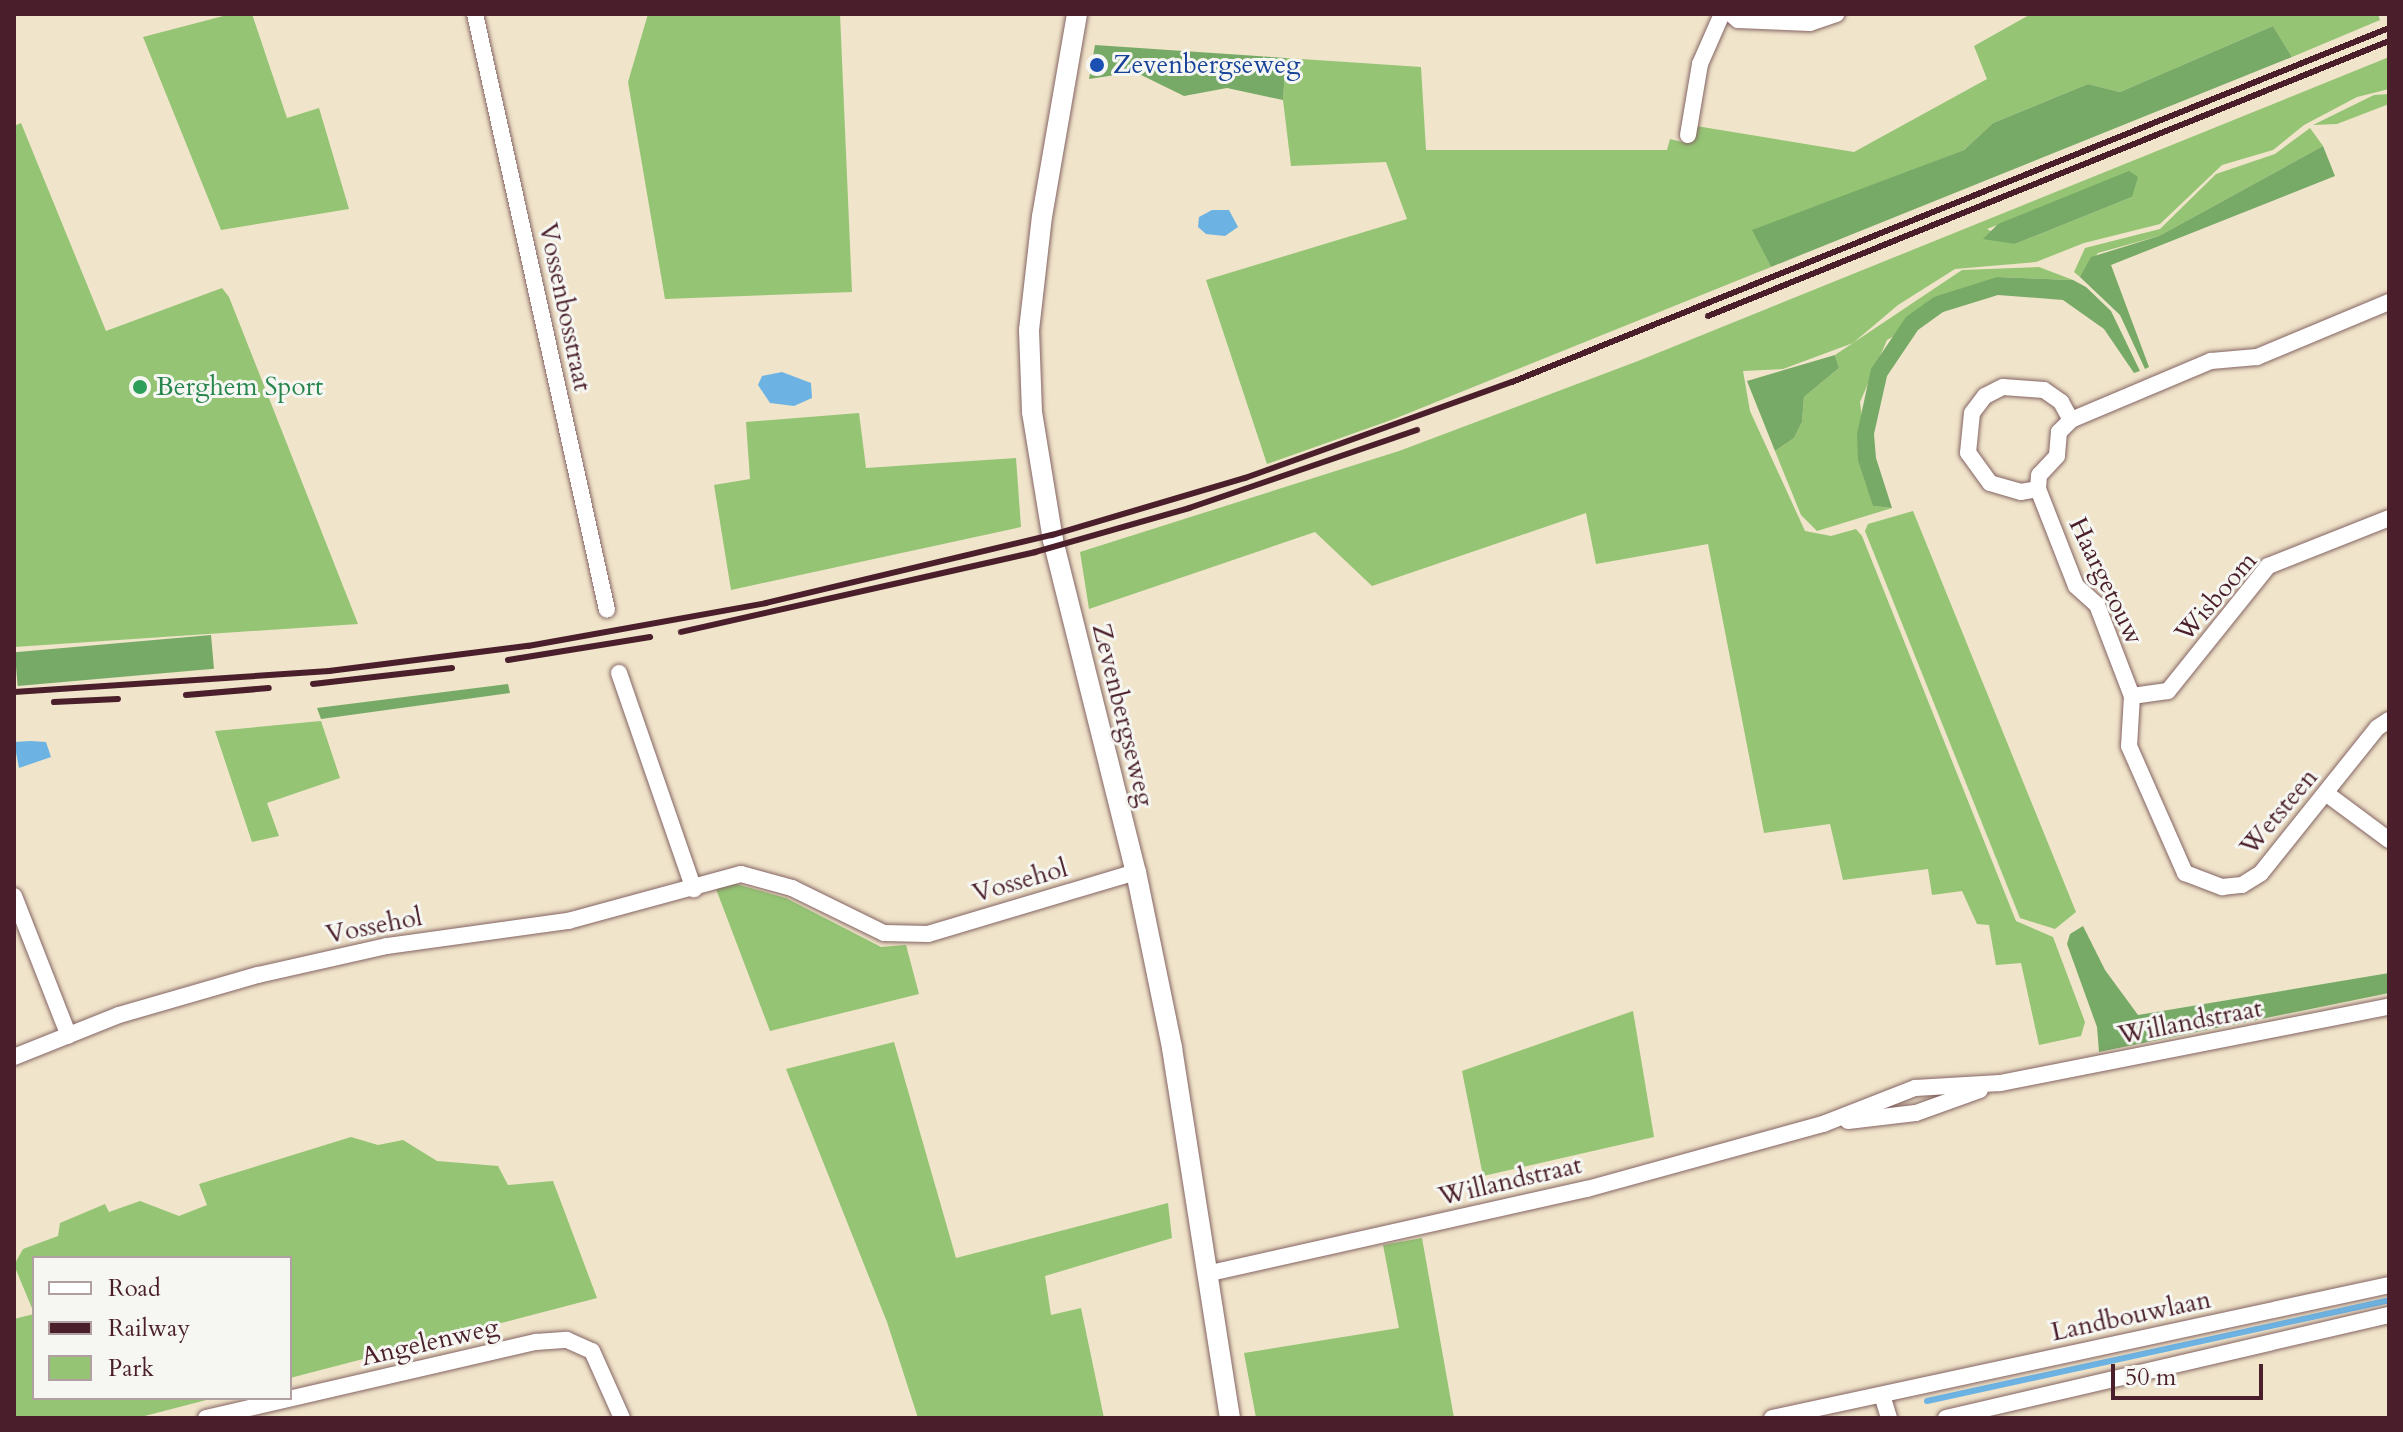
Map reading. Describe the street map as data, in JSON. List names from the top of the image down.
{
  "streets": {
    "street": [
      "Vossenbosstraat",
      "Haargetouw",
      "Wisboom",
      "Zevenbergseweg",
      "Wetsteen",
      "Vossehol",
      "Willandstraat",
      "Landbouwlaan",
      "Angelenweg"
    ]
  },
  "crossings": [
    ["Haargetouw", "Wisboom"],
    ["Haargetouw", "Wetsteen"],
    ["Zevenbergseweg", "Vossehol"],
    ["Zevenbergseweg", "Willandstraat"]
  ],
  "places": ["Zevenbergseweg", "Berghem Sport"],
  "legend": ["Road", "Railway", "Park"],
  "scale_bar": "50 m"
}
